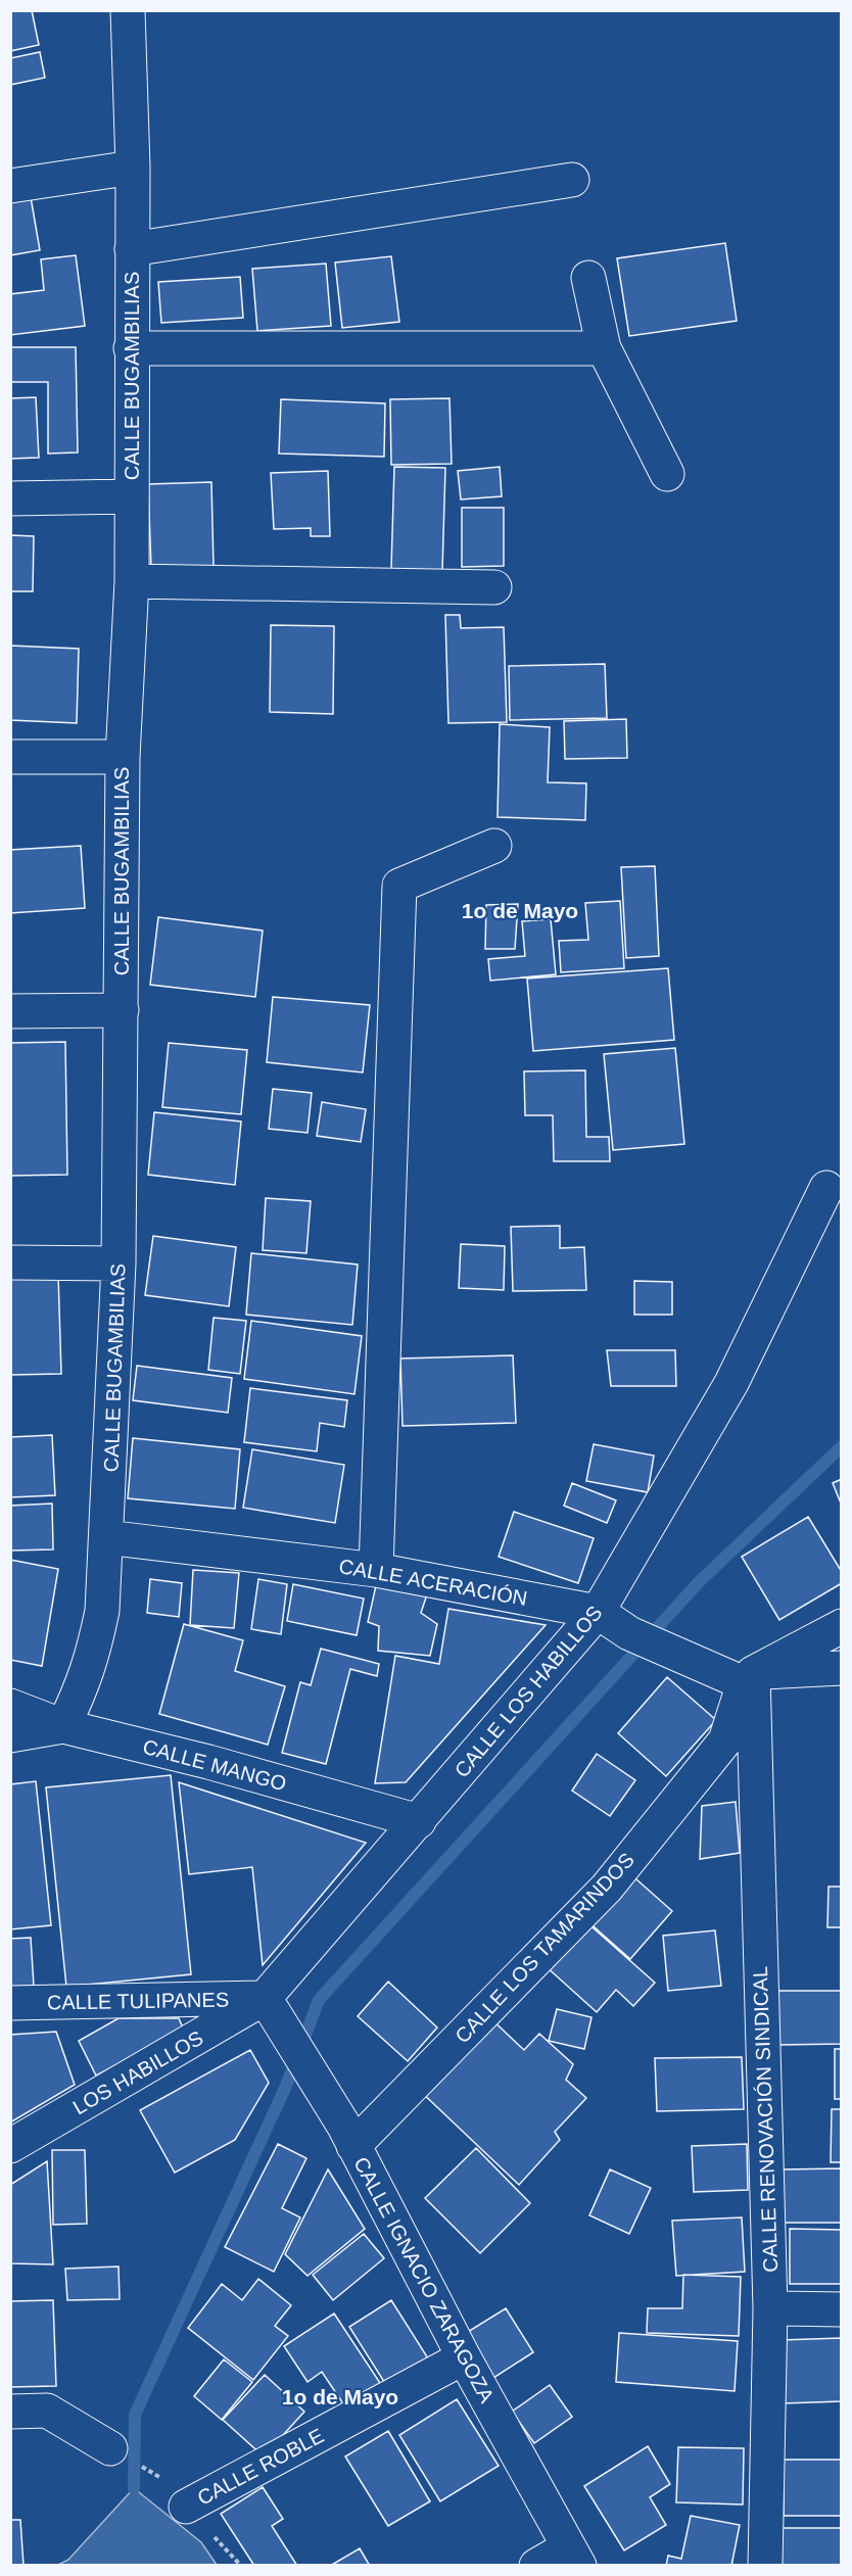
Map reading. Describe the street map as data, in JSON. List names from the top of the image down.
{
  "streets": {
    "street": [
      "CALLE BUGAMBILIAS",
      "CALLE ACERACIÓN",
      "CALLE LOS HABILLOS",
      "CALLE MANGO",
      "CALLE LOS TAMARINDOS",
      "CALLE TULIPANES",
      "LOS HABILLOS",
      "CALLE RENOVACIÓN SINDICAL",
      "CALLE IGNACIO ZARAGOZA",
      "CALLE ROBLE"
    ]
  },
  "crossings": [
    ["CALLE BUGAMBILIAS", "CALLE ACERACIÓN"],
    ["CALLE BUGAMBILIAS", "CALLE MANGO"],
    ["CALLE ACERACIÓN", "CALLE LOS HABILLOS"],
    ["CALLE ACERACIÓN", "CALLE LOS TAMARINDOS"],
    ["CALLE ACERACIÓN", "CALLE RENOVACIÓN SINDICAL"],
    ["CALLE LOS HABILLOS", "CALLE MANGO"],
    ["CALLE LOS HABILLOS", "CALLE TULIPANES"],
    ["CALLE LOS HABILLOS", "LOS HABILLOS"],
    ["CALLE LOS HABILLOS", "CALLE IGNACIO ZARAGOZA"],
    ["CALLE LOS TAMARINDOS", "CALLE RENOVACIÓN SINDICAL"],
    ["CALLE LOS TAMARINDOS", "CALLE IGNACIO ZARAGOZA"],
    ["CALLE TULIPANES", "LOS HABILLOS"],
    ["CALLE TULIPANES", "CALLE IGNACIO ZARAGOZA"],
    ["LOS HABILLOS", "CALLE IGNACIO ZARAGOZA"],
    ["CALLE IGNACIO ZARAGOZA", "CALLE ROBLE"]
  ],
  "districts": ["1o de Mayo", "1o de Mayo"]
}
